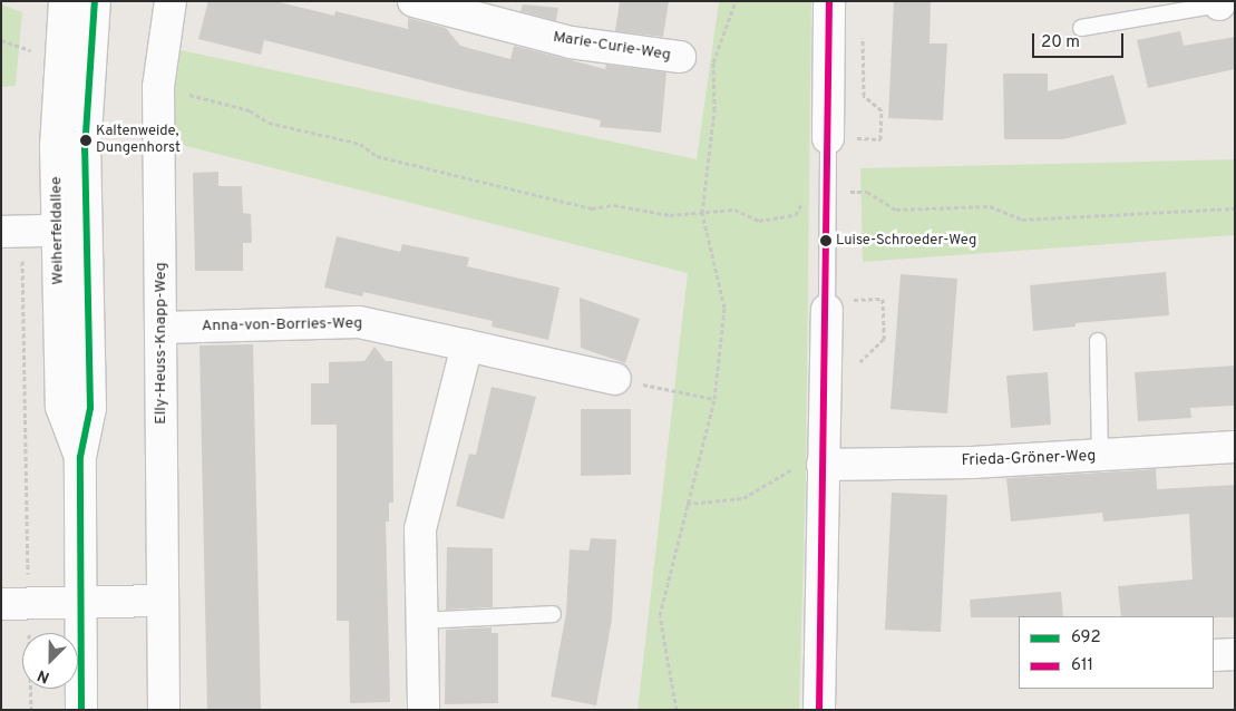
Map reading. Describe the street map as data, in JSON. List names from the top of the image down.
{
  "streets": {
    "street": [
      "Marie-Curie-Weg",
      "Weiherfeldallee",
      "Anna-von-Borries-Weg",
      "Elly-Heuss-Knapp-Weg",
      "Frieda-Gröner-Weg"
    ]
  },
  "crossings": [
    ["Anna-von-Borries-Weg", "Elly-Heuss-Knapp-Weg"]
  ],
  "places": ["Kaltenweide, Dungenhorst", "Luise-Schroeder-Weg"],
  "lines": ["transit line 692", "transit line 611"],
  "legend": ["692", "611"],
  "scale_bar": "20 m",
  "north": "bottom left"
}
